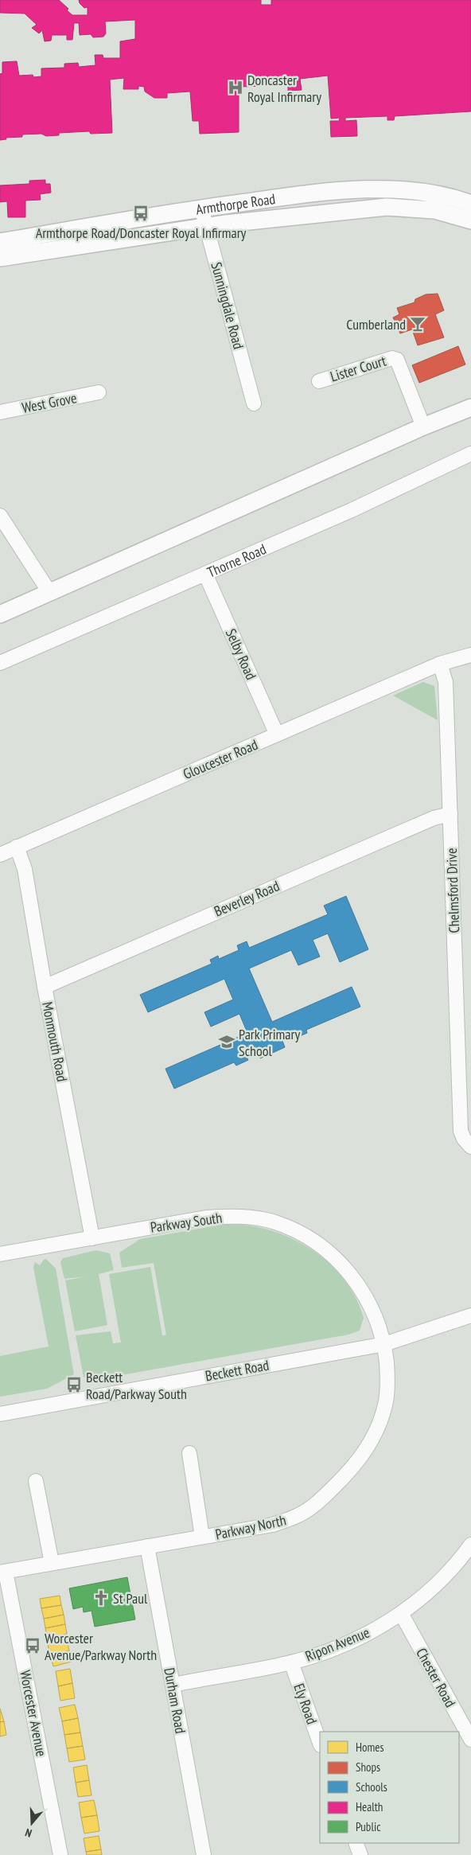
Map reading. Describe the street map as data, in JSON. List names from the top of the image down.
{
  "streets": {
    "street": [
      "Armthorpe Road",
      "Sunningdale Road",
      "Lister Court",
      "West Grove",
      "Thorne Road",
      "Selby Road",
      "Gloucester Road",
      "Chelmsford Drive",
      "Beverley Road",
      "Monmouth Road",
      "Parkway South",
      "Beckett Road",
      "Parkway North",
      "Ripon Avenue",
      "Chester Road",
      "Durham Road",
      "Ely Road",
      "Worcester Avenue"
    ]
  },
  "crossings": [
    ["Armthorpe Road", "Sunningdale Road"],
    ["Thorne Road", "Selby Road"],
    ["Selby Road", "Gloucester Road"],
    ["Gloucester Road", "Chelmsford Drive"],
    ["Gloucester Road", "Monmouth Road"],
    ["Chelmsford Drive", "Beverley Road"],
    ["Beverley Road", "Monmouth Road"],
    ["Monmouth Road", "Parkway South"],
    ["Parkway South", "Beckett Road"],
    ["Parkway South", "Parkway North"],
    ["Beckett Road", "Parkway North"],
    ["Parkway North", "Durham Road"],
    ["Parkway North", "Worcester Avenue"],
    ["Ripon Avenue", "Chester Road"],
    ["Ripon Avenue", "Durham Road"],
    ["Ripon Avenue", "Ely Road"]
  ],
  "places": {
    "hospital": ["Doncaster Royal Infirmary"],
    "bus stop": ["Armthorpe Road/Doncaster Royal Infirmary", "Beckett Road/Parkway South", "Worcester Avenue/Parkway North"],
    "bar": ["Cumberland"],
    "school or university": ["Park Primary School"],
    "church": ["St Paul"]
  },
  "legend": [
    "Homes",
    "Shops",
    "Schools",
    "Health",
    "Public"
  ],
  "north": "bottom"
}
